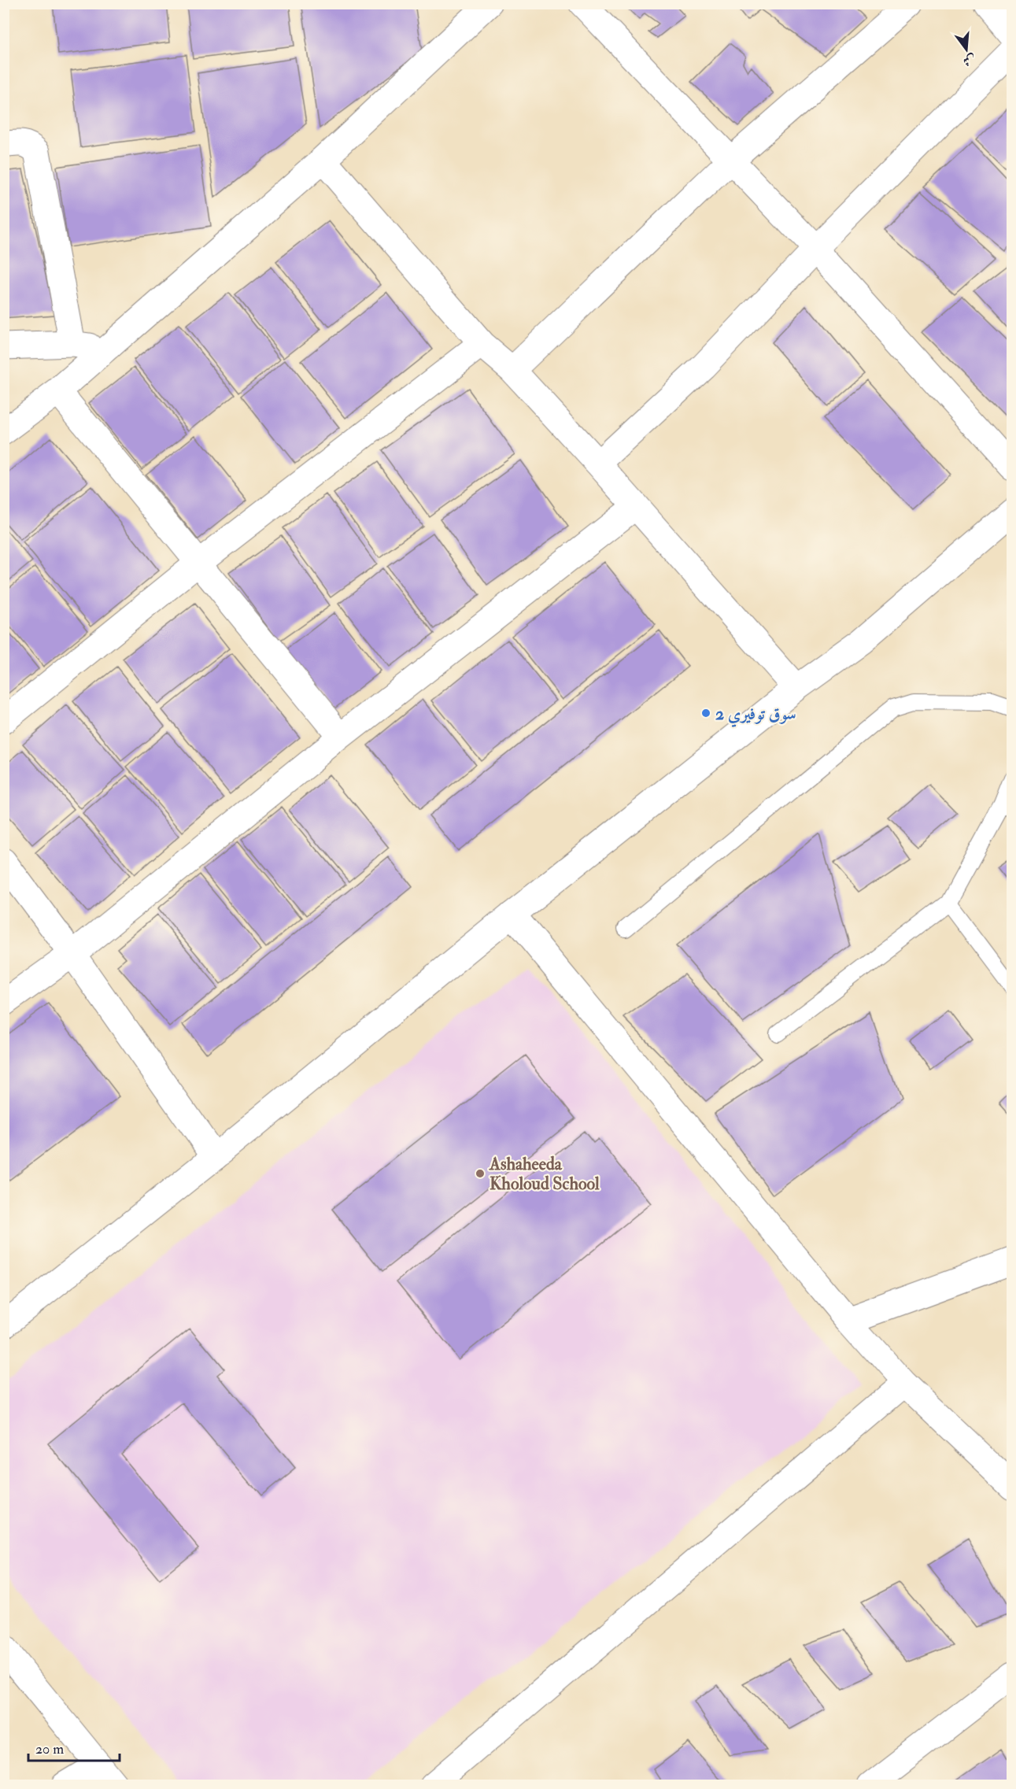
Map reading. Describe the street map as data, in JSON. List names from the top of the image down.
{
  "places": ["سوق توفيري 2", "Ashaheeda Kholoud School"],
  "scale_bar": "20 m",
  "north": "bottom"
}
